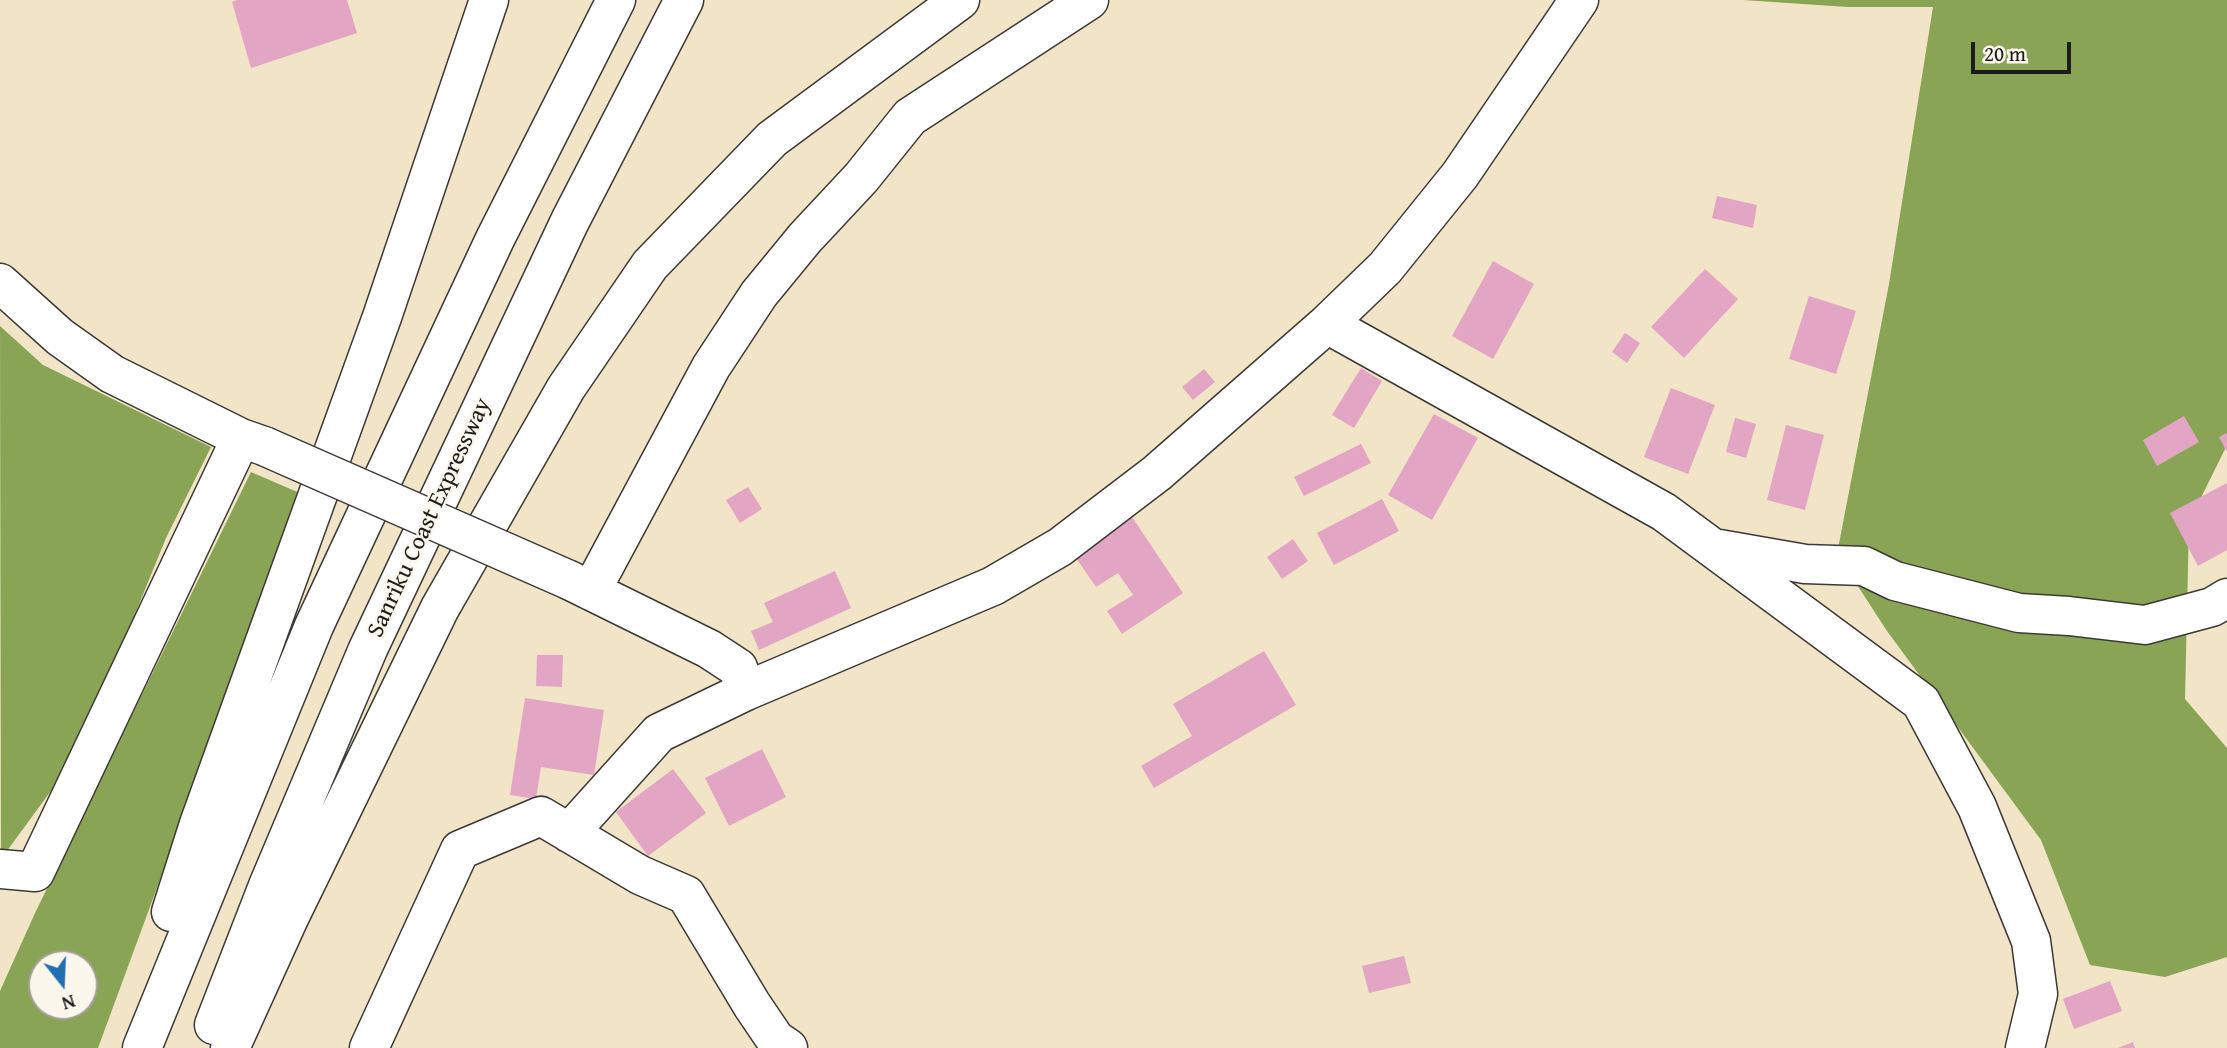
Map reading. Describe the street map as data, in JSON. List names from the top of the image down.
{
  "streets": {
    "main road": ["Sanriku Coast Expressway"]
  },
  "scale_bar": "20 m",
  "north": "bottom"
}
